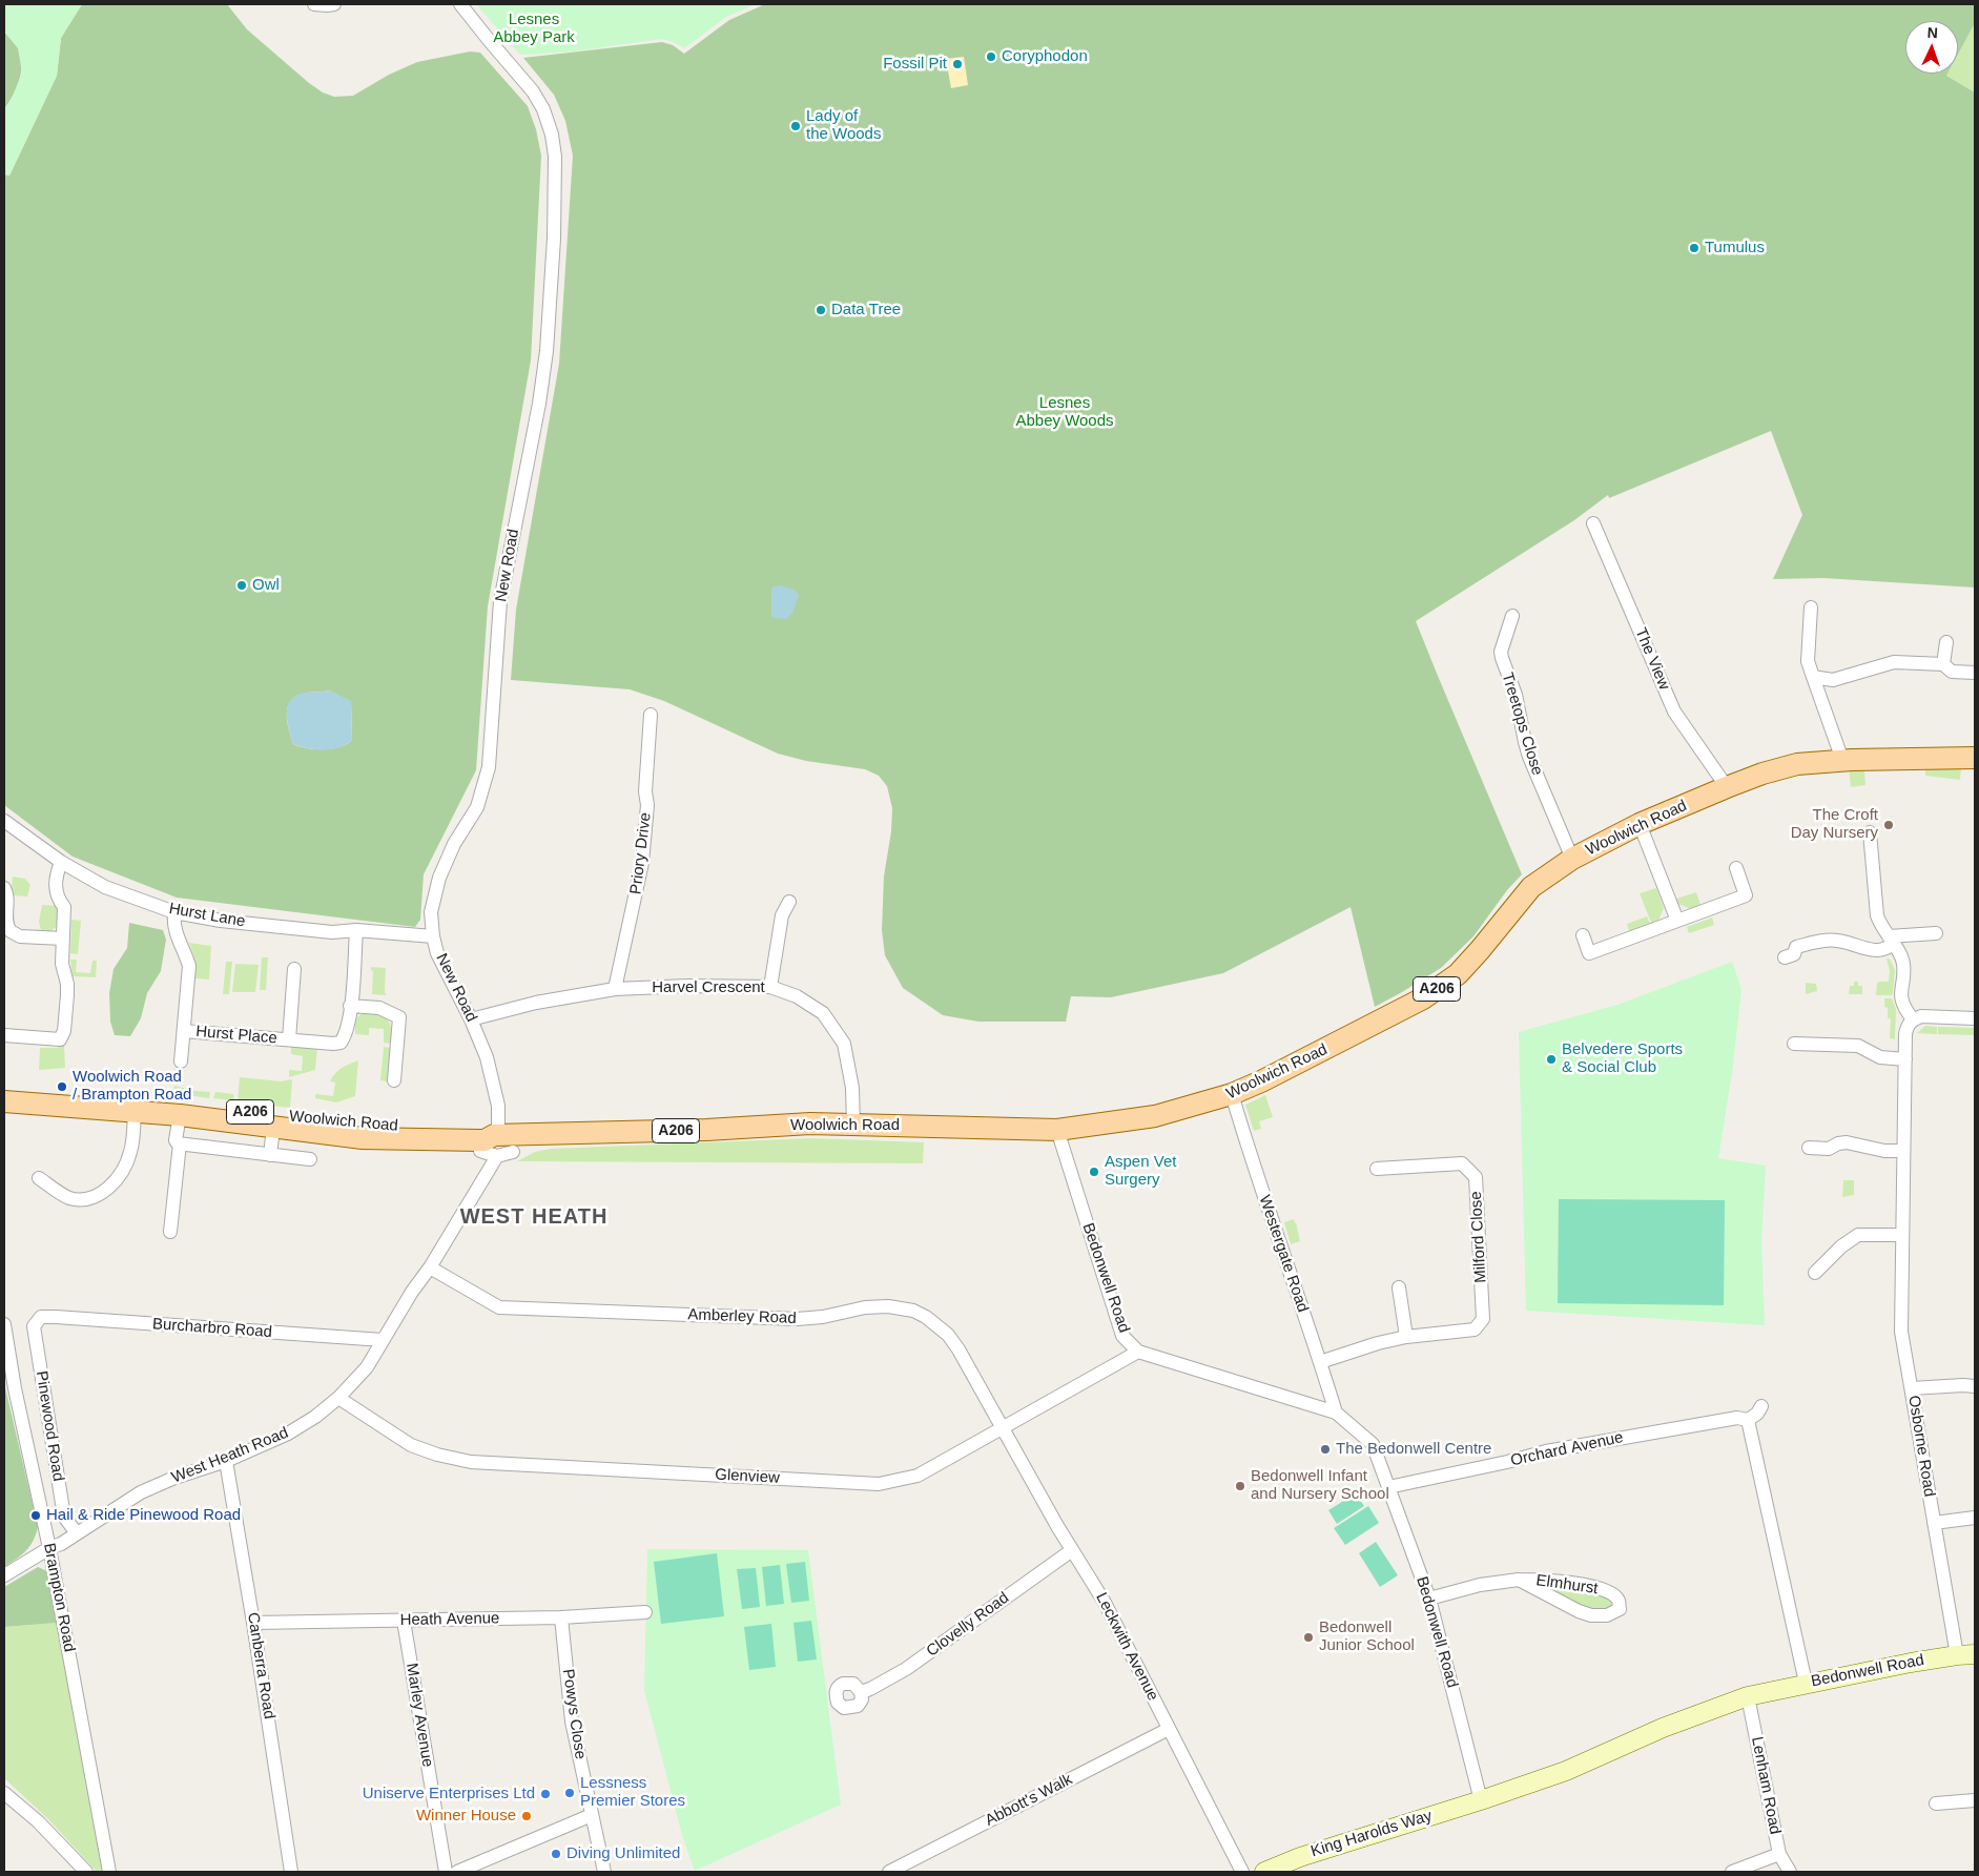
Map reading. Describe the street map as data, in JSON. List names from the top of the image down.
{
  "streets": {
    "main road": ["Woolwich Road", "A206"],
    "street": [
      "New Road",
      "The View",
      "Treetops Close",
      "Priory Drive",
      "Hurst Lane",
      "Harvel Crescent",
      "Hurst Place",
      "Milford Close",
      "Westergate Road",
      "Bedonwell Road",
      "Amberley Road",
      "Burcharbro Road",
      "Pinewood Road",
      "Osborne Road",
      "Orchard Avenue",
      "West Heath Road",
      "Glenview",
      "Elmhurst",
      "Brampton Road",
      "Heath Avenue",
      "Clovelly Road",
      "Leckwith Avenue",
      "Canberra Road",
      "Powys Close",
      "Marley Avenue",
      "Lenham Road",
      "Abbott's Walk",
      "King Harolds Way"
    ]
  },
  "crossings": [
    ["New Road", "Woolwich Road"],
    ["New Road", "Hurst Lane"],
    ["New Road", "Harvel Crescent"],
    ["The View", "Woolwich Road"],
    ["Treetops Close", "Woolwich Road"],
    ["Woolwich Road", "Harvel Crescent"],
    ["Woolwich Road", "Westergate Road"],
    ["Woolwich Road", "Bedonwell Road"],
    ["Priory Drive", "Harvel Crescent"],
    ["Hurst Lane", "Hurst Place"],
    ["Milford Close", "Westergate Road"],
    ["Westergate Road", "Bedonwell Road"],
    ["Bedonwell Road", "Osborne Road"],
    ["Bedonwell Road", "Orchard Avenue"],
    ["Bedonwell Road", "Glenview"],
    ["Bedonwell Road", "Elmhurst"],
    ["Bedonwell Road", "Lenham Road"],
    ["Bedonwell Road", "King Harolds Way"],
    ["Amberley Road", "West Heath Road"],
    ["Amberley Road", "Glenview"],
    ["Amberley Road", "Leckwith Avenue"],
    ["Burcharbro Road", "Pinewood Road"],
    ["Burcharbro Road", "West Heath Road"],
    ["Pinewood Road", "West Heath Road"],
    ["West Heath Road", "Glenview"],
    ["West Heath Road", "Brampton Road"],
    ["West Heath Road", "Canberra Road"],
    ["Glenview", "Leckwith Avenue"],
    ["Heath Avenue", "Canberra Road"],
    ["Heath Avenue", "Powys Close"],
    ["Heath Avenue", "Marley Avenue"],
    ["Clovelly Road", "Leckwith Avenue"],
    ["Leckwith Avenue", "Abbott's Walk"]
  ],
  "districts": ["WEST HEATH"],
  "parks": ["Lesnes Abbey Park", "Lesnes Abbey Woods"],
  "places": [
    "Coryphodon",
    "Fossil Pit",
    "Lady of the Woods",
    "Tumulus",
    "Data Tree",
    "Owl",
    "The Croft Day Nursery",
    "Belvedere Sports & Social Club",
    "Woolwich Road / Brampton Road",
    "Aspen Vet Surgery",
    "The Bedonwell Centre",
    "Bedonwell Infant and Nursery School",
    "Hail & Ride Pinewood Road",
    "Bedonwell Junior School",
    "Lessness Premier Stores",
    "Uniserve Enterprises Ltd",
    "Winner House",
    "Diving Unlimited"
  ],
  "north": "top"
}
